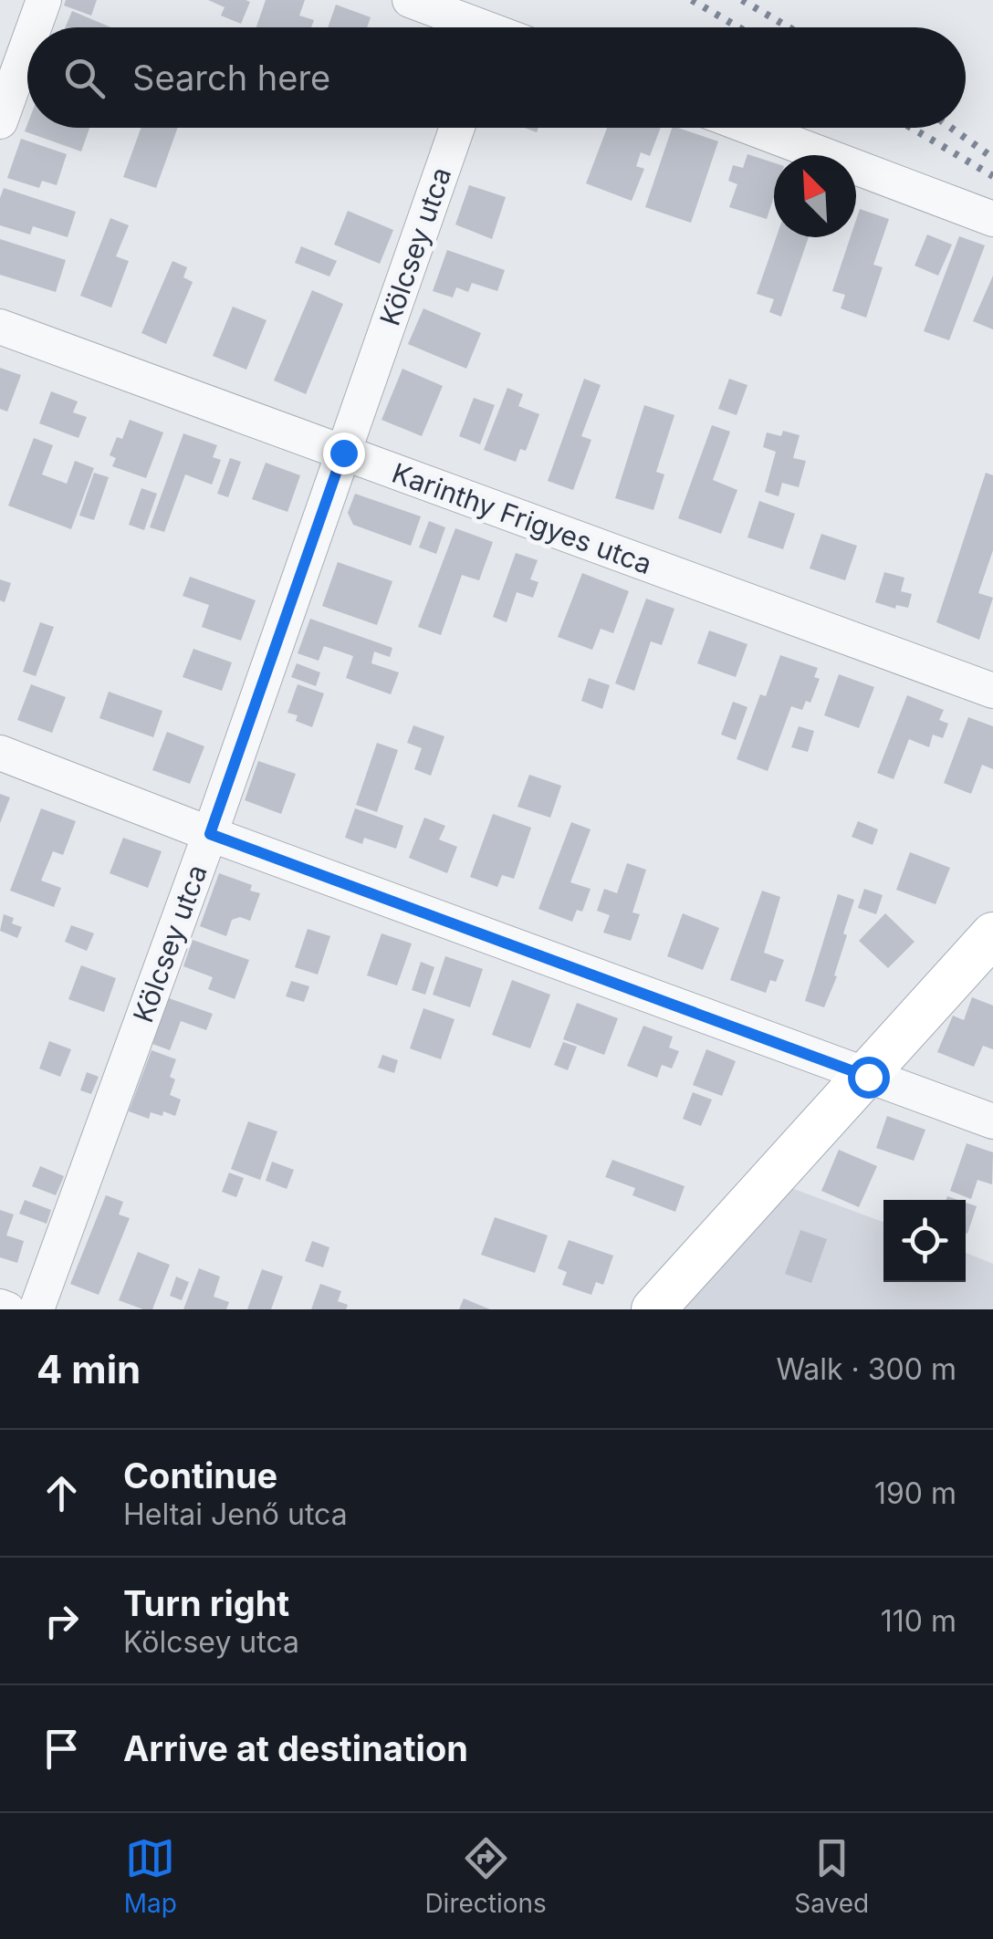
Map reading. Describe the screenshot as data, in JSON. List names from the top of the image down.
{
  "streets": {
    "street": ["Kölcsey utca", "Karinthy Frigyes utca"]
  },
  "crossings": [
    ["Kölcsey utca", "Karinthy Frigyes utca"]
  ],
  "north": "top left",
  "page": {
    "search": "Search here",
    "heading": ["4 min", "Walk · 300 m"],
    "list": [
      ["Continue", "Heltai Jenő utca", "190 m"],
      ["Turn right", "Kölcsey utca", "110 m"],
      "Arrive at destination"
    ],
    "nav": ["Map", "Directions", "Saved"]
  }
}
